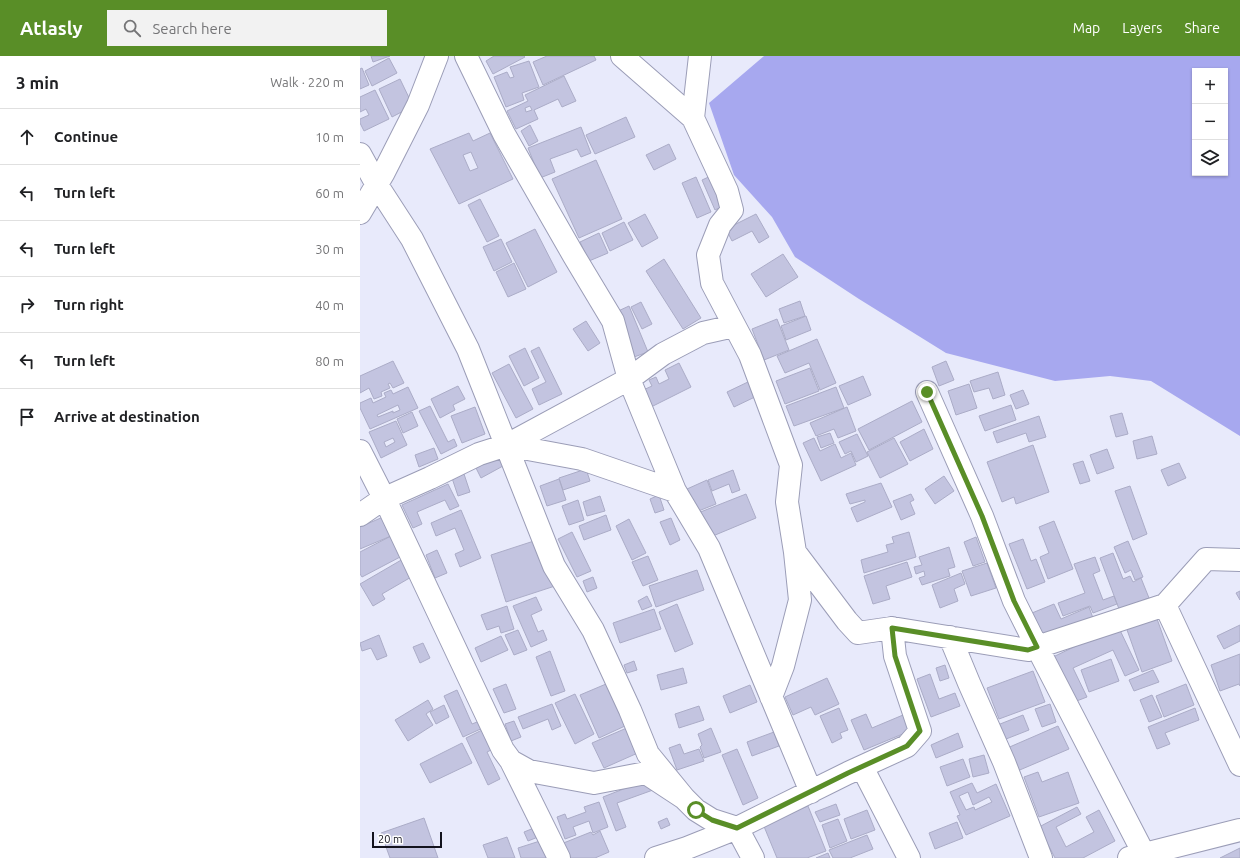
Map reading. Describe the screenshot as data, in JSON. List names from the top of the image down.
{
  "scale_bar": "20 m",
  "page": {
    "header": "Atlasly",
    "search": "Search here",
    "nav": ["Map", "Layers", "Share"],
    "heading": ["3 min", "Walk · 220 m"],
    "map_buttons": ["+", "−"],
    "list": [
      ["Continue", "10 m"],
      ["Turn left", "60 m"],
      ["Turn left", "30 m"],
      ["Turn right", "40 m"],
      ["Turn left", "80 m"],
      "Arrive at destination"
    ],
    "scale": "20 m"
  }
}
